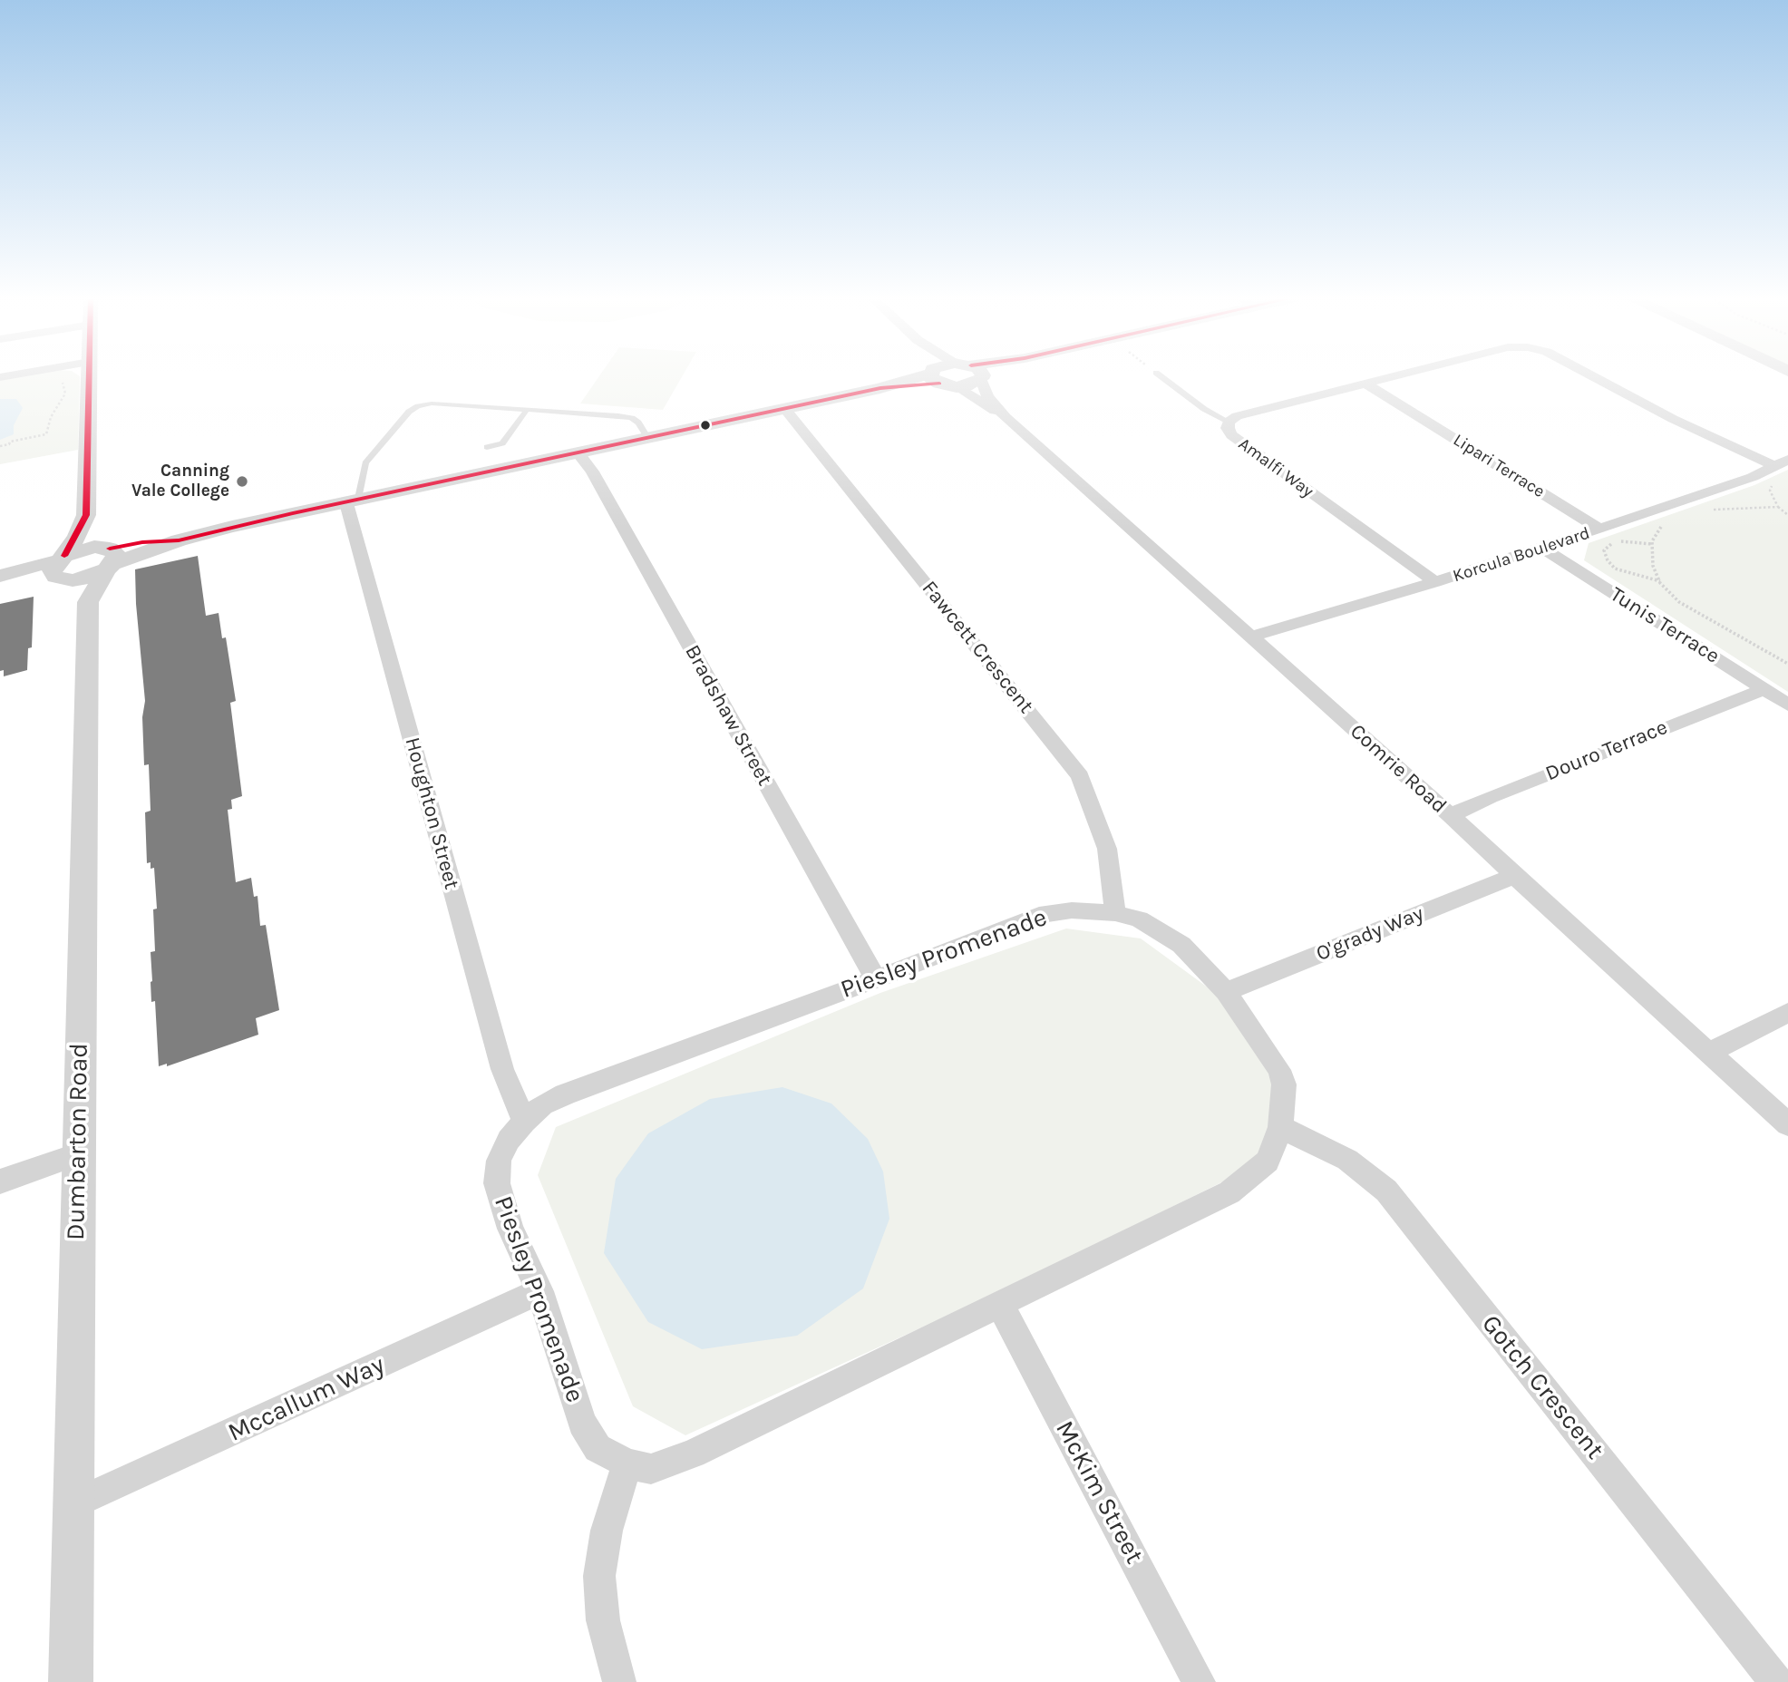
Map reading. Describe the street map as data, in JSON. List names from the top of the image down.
{
  "streets": {
    "street": [
      "Lipari Terrace",
      "Amalfi Way",
      "Korcula Boulevard",
      "Tunis Terrace",
      "Fawcett Crescent",
      "Bradshaw Street",
      "Douro Terrace",
      "Comrie Road",
      "Houghton Street",
      "O'grady Way",
      "Piesley Promenade",
      "Dumbarton Road",
      "Gotch Crescent",
      "Mccallum Way",
      "McKim Street"
    ]
  },
  "crossings": [
    ["Lipari Terrace", "Amalfi Way"],
    ["Lipari Terrace", "Korcula Boulevard"],
    ["Amalfi Way", "Korcula Boulevard"],
    ["Korcula Boulevard", "Tunis Terrace"],
    ["Korcula Boulevard", "Comrie Road"],
    ["Tunis Terrace", "Douro Terrace"],
    ["Fawcett Crescent", "Piesley Promenade"],
    ["Bradshaw Street", "Piesley Promenade"],
    ["Douro Terrace", "Comrie Road"],
    ["Comrie Road", "O'grady Way"],
    ["Houghton Street", "Piesley Promenade"],
    ["O'grady Way", "Piesley Promenade"],
    ["Piesley Promenade", "Gotch Crescent"],
    ["Piesley Promenade", "Mccallum Way"],
    ["Piesley Promenade", "McKim Street"],
    ["Dumbarton Road", "Mccallum Way"]
  ],
  "places": ["Canning Vale College"]
}
